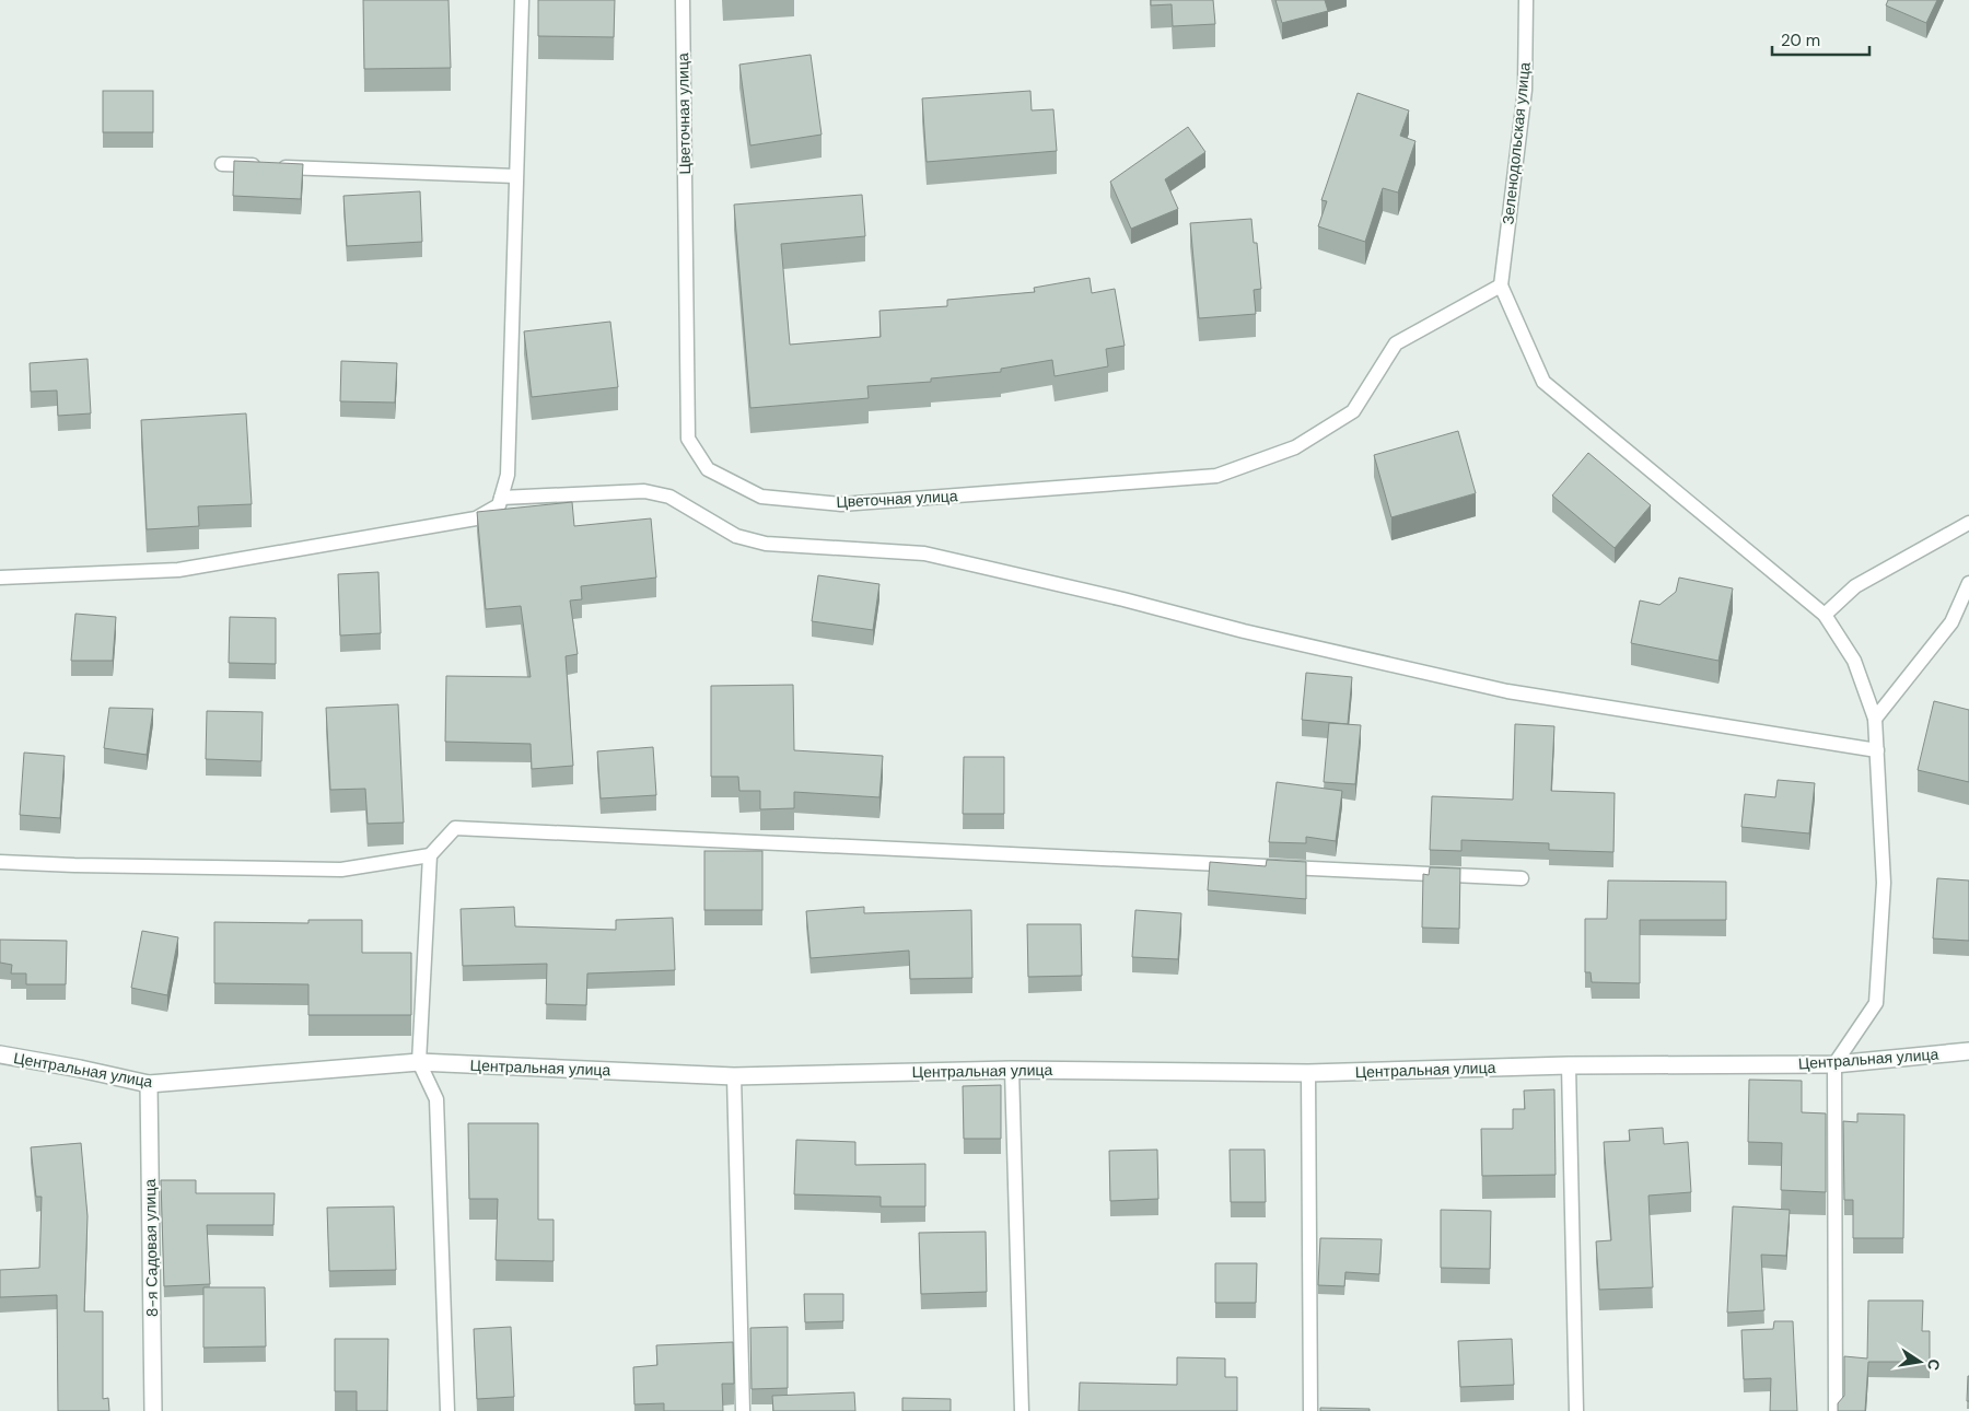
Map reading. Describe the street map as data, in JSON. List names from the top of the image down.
{
  "streets": {
    "street": ["Центральная улица", "8-я Садовая улица"],
    "lane": ["Цветочная улица", "Зеленодольская улица"]
  },
  "crossings": [
    ["Цветочная улица", "Зеленодольская улица"],
    ["Центральная улица", "8-я Садовая улица"]
  ],
  "scale_bar": "20 m",
  "north": "right"
}
